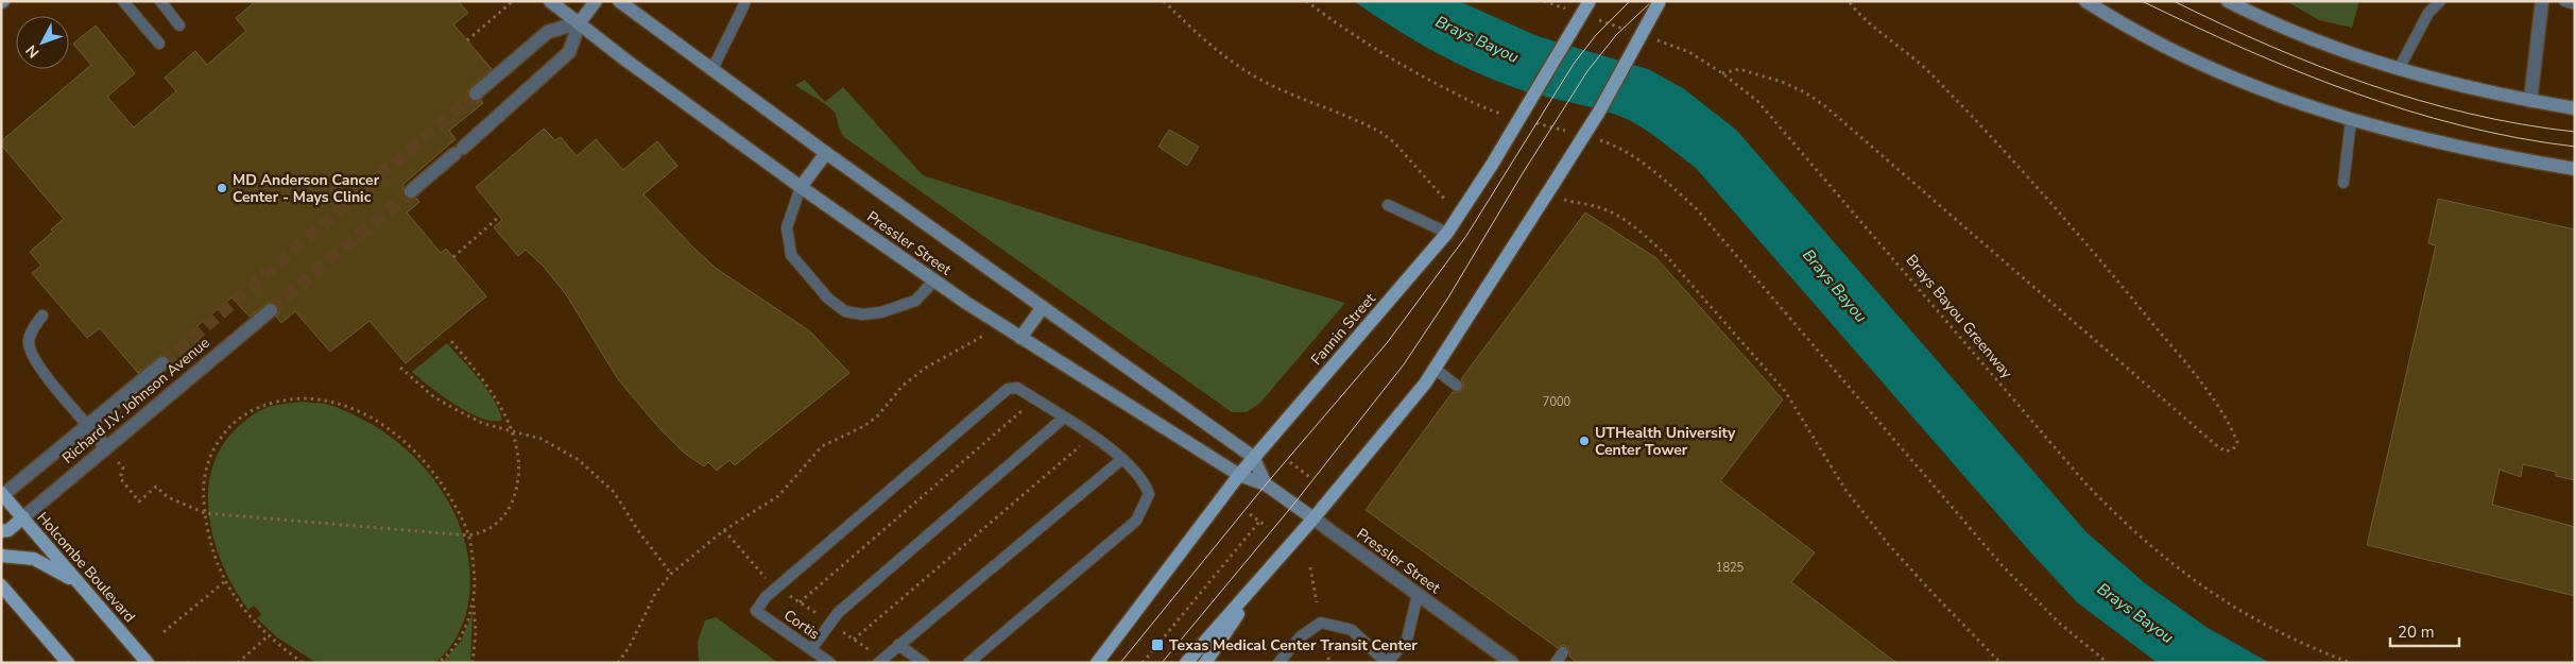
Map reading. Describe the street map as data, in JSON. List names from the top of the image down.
{
  "streets": {
    "main road": ["Fannin Street", "Holcombe Boulevard"],
    "street": ["Pressler Street", "Richard J.V. Johnson Avenue"],
    "lane": ["Cortis"],
    "path": ["Brays Bayou Greenway"]
  },
  "crossings": [
    ["Pressler Street", "Fannin Street"],
    ["Richard J.V. Johnson Avenue", "Holcombe Boulevard"]
  ],
  "water": ["Brays Bayou"],
  "places": {
    "other": ["MD Anderson Cancer Center - Mays Clinic", "UTHealth University Center Tower"],
    "transit": ["Texas Medical Center Transit Center"]
  },
  "house_numbers": ["7000", "1825"],
  "scale_bar": "20 m",
  "north": "bottom left"
}
